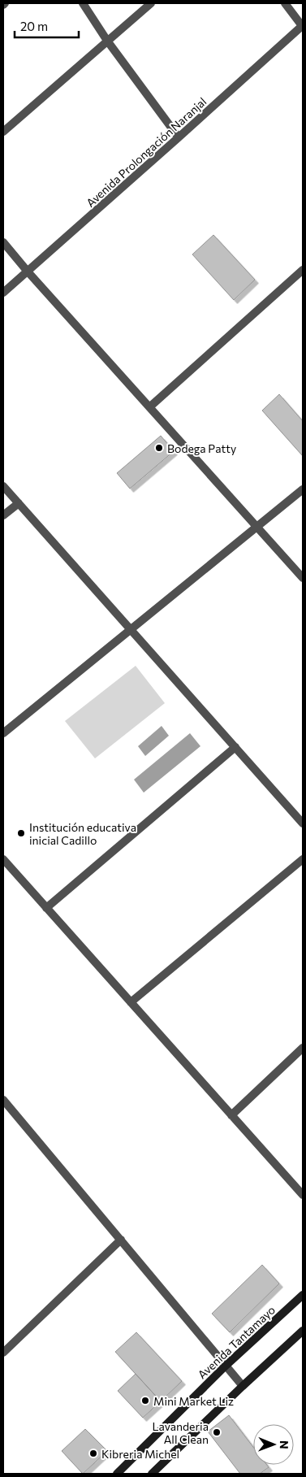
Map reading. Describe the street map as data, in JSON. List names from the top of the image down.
{
  "streets": {
    "street": ["Avenida Prolongación Naranjal", "Avenida Tantamayo"]
  },
  "places": [
    "Bodega Patty",
    "Institución educativa inicial Cadillo",
    "Mini Market Liz",
    "Lavanderia All Clean",
    "Kibreria Michel"
  ],
  "scale_bar": "20 m",
  "north": "right"
}
